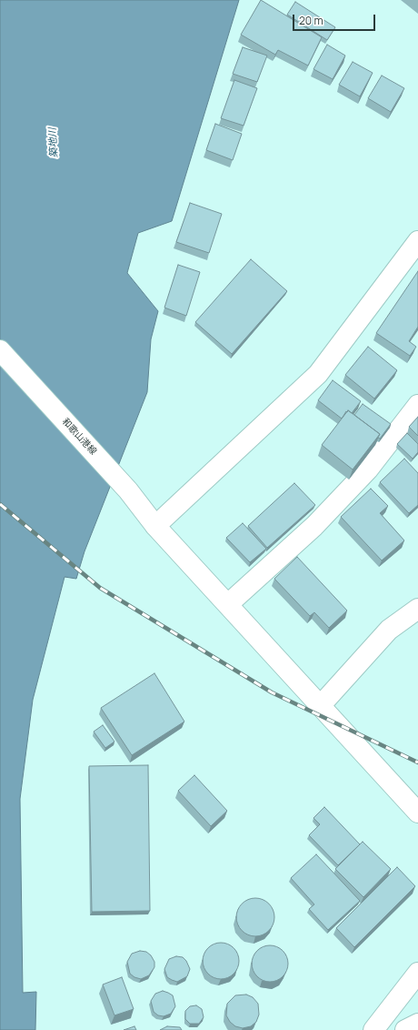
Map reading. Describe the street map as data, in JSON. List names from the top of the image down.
{
  "streets": {
    "street": ["和歌山港線"]
  },
  "water": ["築地川"],
  "scale_bar": "20 m"
}
